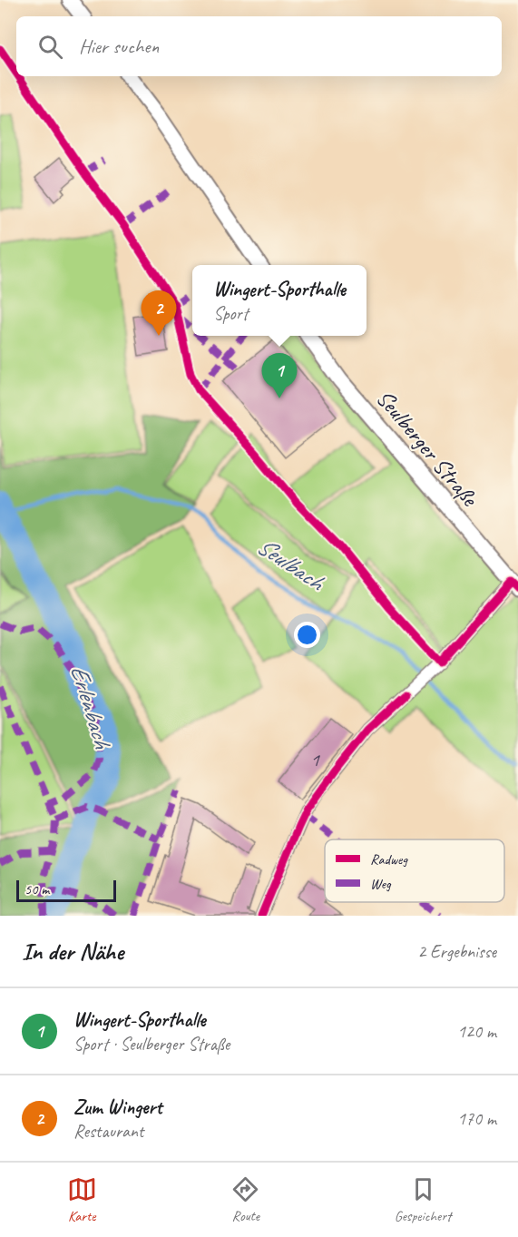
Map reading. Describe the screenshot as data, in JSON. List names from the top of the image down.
{
  "streets": {
    "street": ["Seulberger Straße"]
  },
  "water": ["Seulbach", "Erlenbach"],
  "house_numbers": ["1"],
  "legend": ["Radweg", "Weg"],
  "scale_bar": "50 m",
  "page": {
    "search": "Hier suchen",
    "popup": ["Wingert-Sporthalle", "Sport"],
    "pins": ["2", "1"],
    "scale": "50 m",
    "heading": ["In der Nähe", "2 Ergebnisse"],
    "list": [
      {
        "mark": "1",
        "name": "Wingert-Sporthalle",
        "note": "Sport · Seulberger Straße",
        "value": "120 m"
      },
      {
        "mark": "2",
        "name": "Zum Wingert",
        "note": "Restaurant",
        "value": "170 m"
      }
    ],
    "nav": ["Karte", "Route", "Gespeichert"]
  }
}
